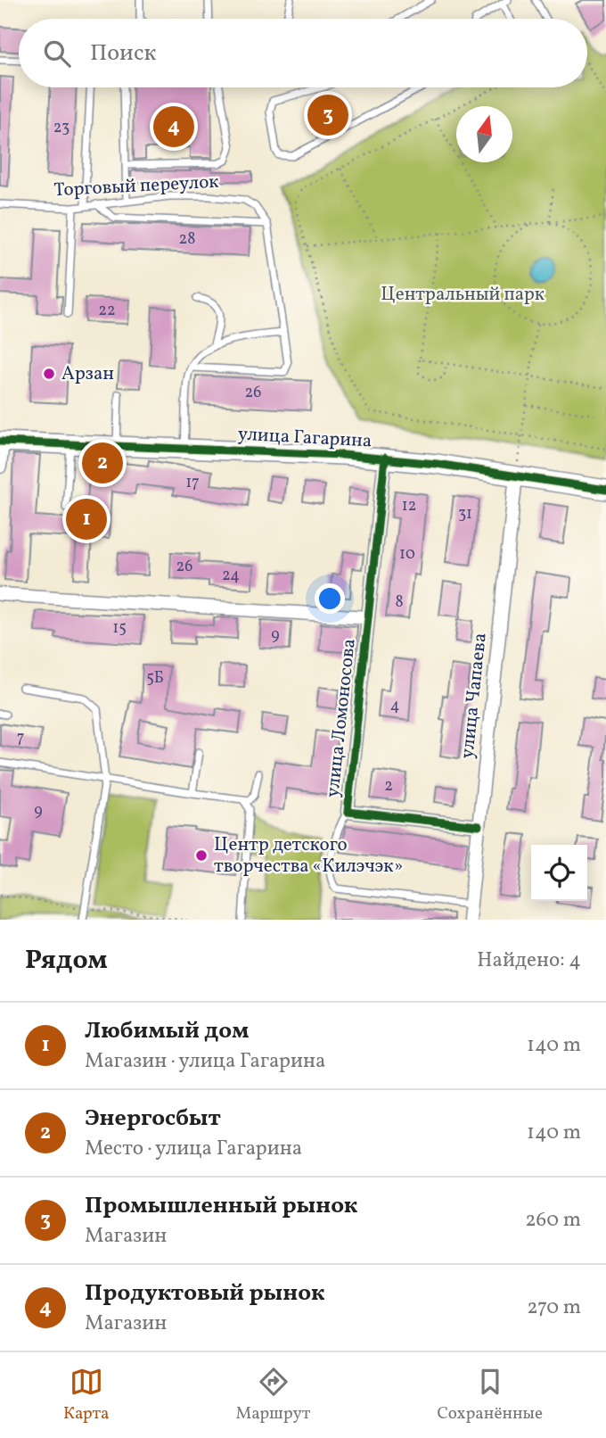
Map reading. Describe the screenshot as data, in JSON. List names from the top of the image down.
{
  "streets": {
    "street": ["улица Гагарина", "улица Чапаева", "улица Ломоносова"],
    "lane": ["Торговый переулок"]
  },
  "crossings": [
    ["улица Гагарина", "улица Чапаева"],
    ["улица Гагарина", "улица Ломоносова"],
    ["улица Чапаева", "улица Ломоносова"]
  ],
  "parks": ["Центральный парк"],
  "places": ["Арзан", "Центр детского творчества «Килэчэк»"],
  "house_numbers": [
    "23",
    "28",
    "22",
    "26",
    "17",
    "12",
    "31",
    "10",
    "26",
    "24",
    "8",
    "15",
    "9",
    "5Б",
    "4",
    "7",
    "2",
    "9"
  ],
  "north": "top",
  "page": {
    "search": "Поиск",
    "pins": [
      "3",
      "4",
      "2",
      "1"
    ],
    "heading": ["Рядом", "Найдено: 4"],
    "list": [
      {
        "mark": "1",
        "name": "Любимый дом",
        "note": "Магазин · улица Гагарина",
        "value": "140 m"
      },
      {
        "mark": "2",
        "name": "Энергосбыт",
        "note": "Место · улица Гагарина",
        "value": "140 m"
      },
      {
        "mark": "3",
        "name": "Промышленный рынок",
        "note": "Магазин",
        "value": "260 m"
      },
      {
        "mark": "4",
        "name": "Продуктовый рынок",
        "note": "Магазин",
        "value": "270 m"
      }
    ],
    "nav": ["Карта", "Маршрут", "Сохранённые"]
  }
}
